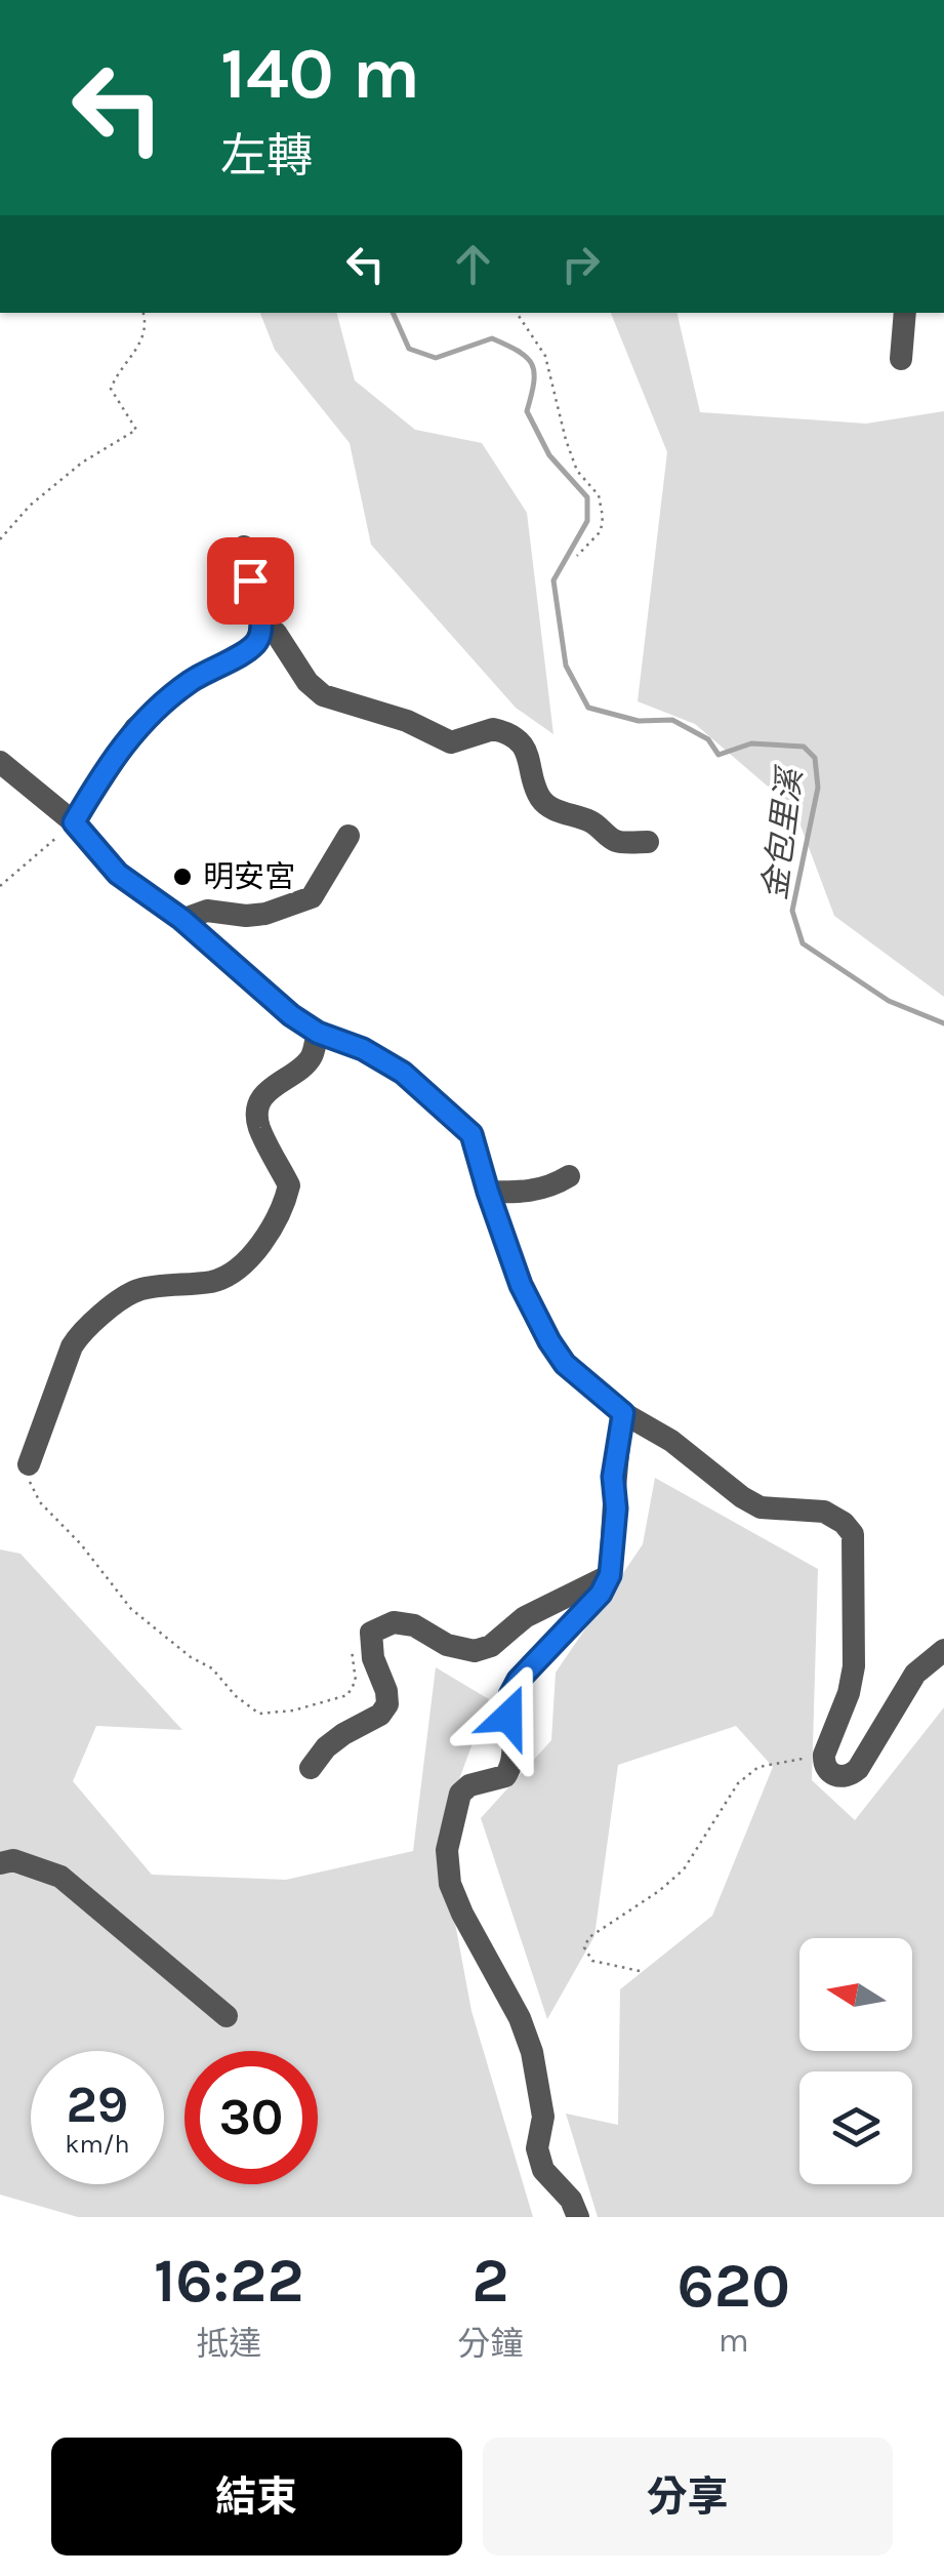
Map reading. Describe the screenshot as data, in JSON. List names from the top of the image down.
{
  "water": ["金包里溪"],
  "places": ["明安宮"],
  "north": "left",
  "page": {
    "turn": ["140 m", "左轉"],
    "speed": "29 km/h",
    "limit": "30",
    "eta": [
      "16:22",
      "抵達",
      "2",
      "分鐘",
      "620",
      "m"
    ],
    "buttons": ["結束", "分享"]
  }
}
